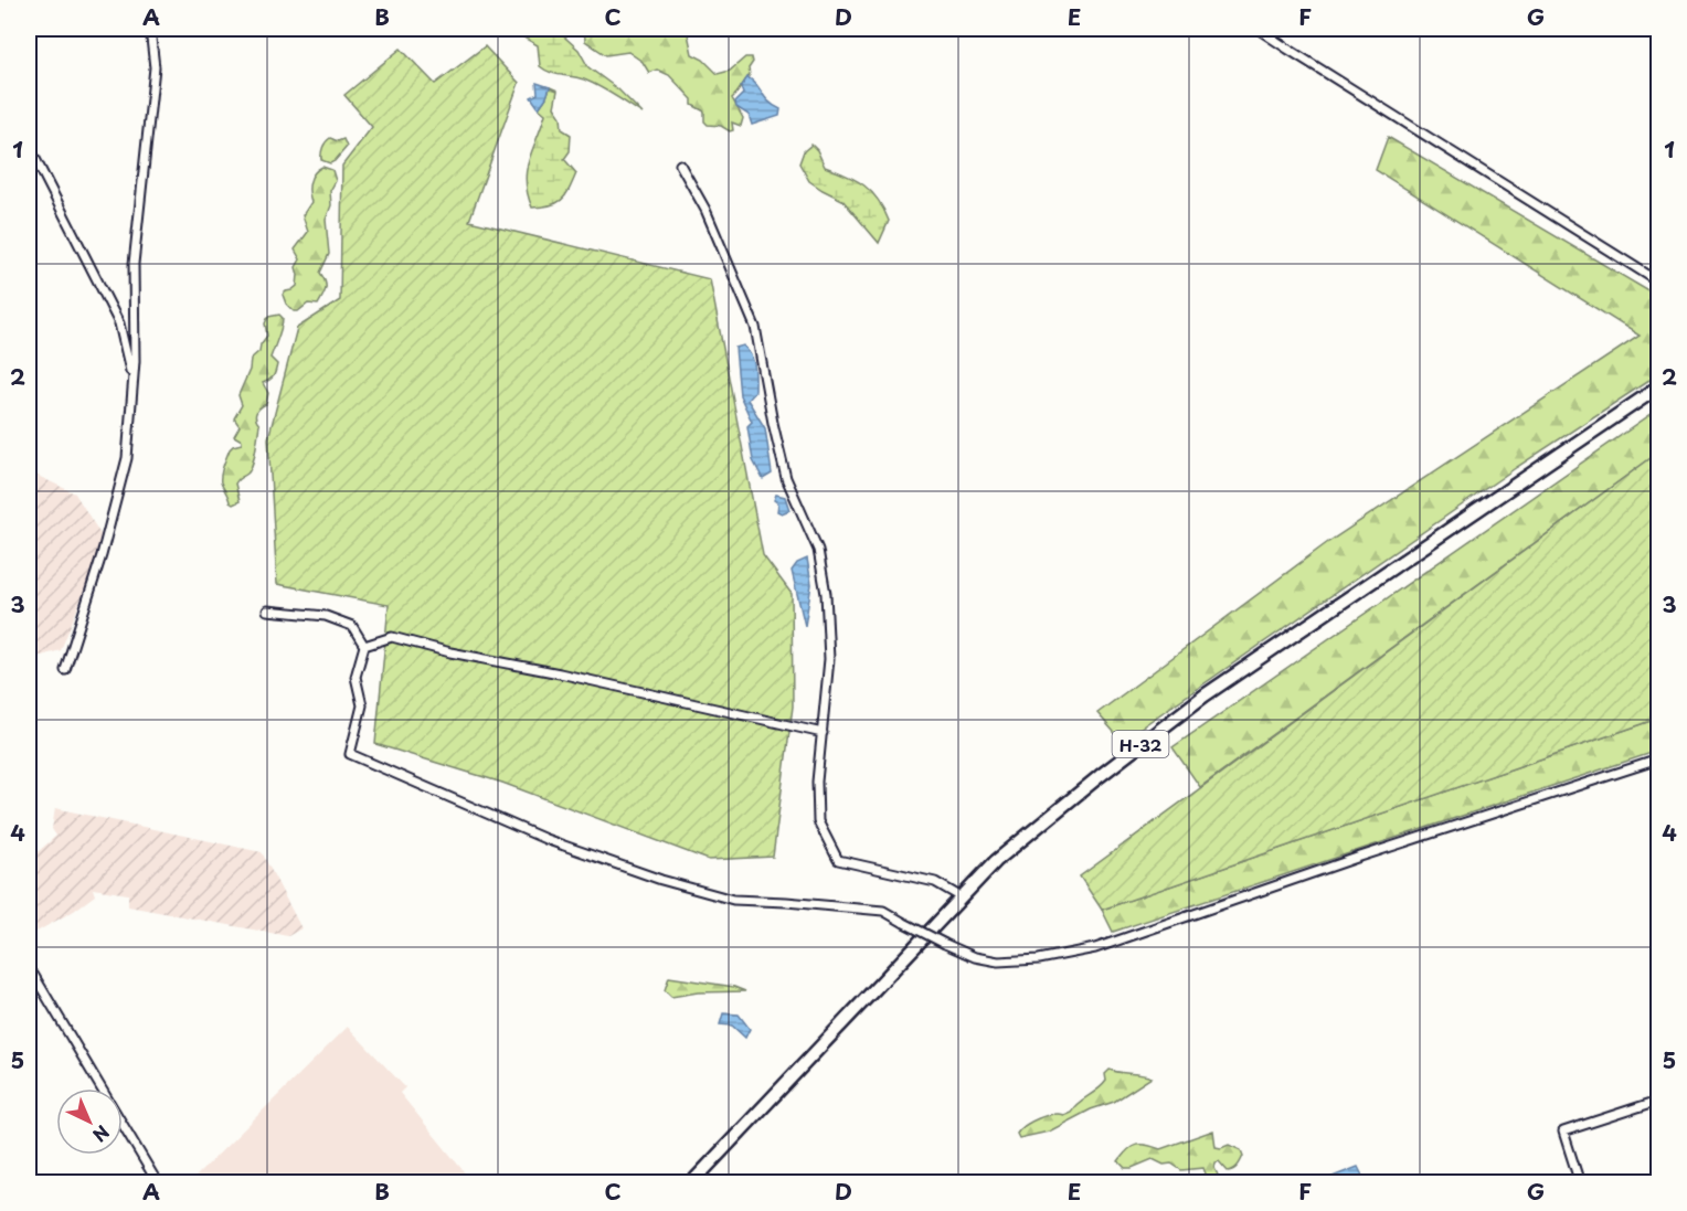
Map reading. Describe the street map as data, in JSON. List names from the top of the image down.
{
  "streets": {
    "main road": ["Н-32"]
  },
  "north": "bottom right",
  "grid": {
    "columns": [
      "A",
      "B",
      "C",
      "D",
      "E",
      "F",
      "G"
    ],
    "rows": [
      "1",
      "2",
      "3",
      "4",
      "5"
    ]
  }
}
